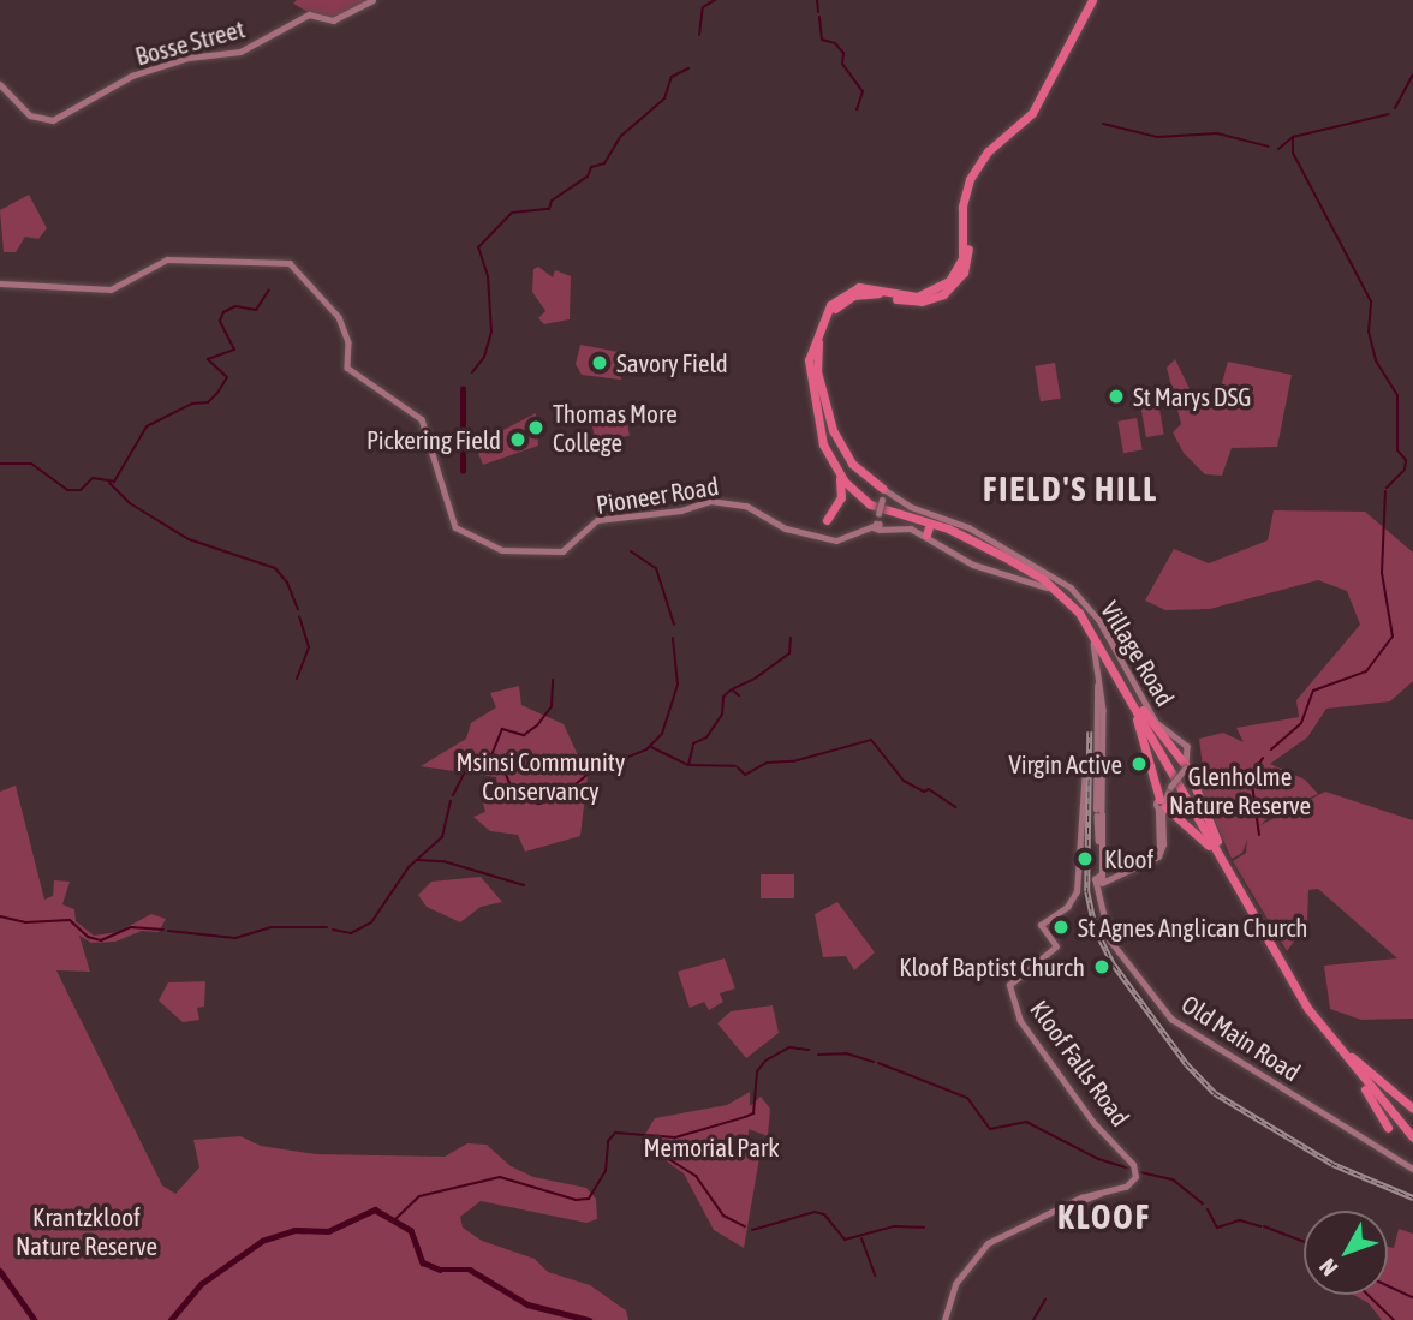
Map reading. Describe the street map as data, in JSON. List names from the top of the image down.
{
  "streets": {
    "main road": [
      "Bosse Street",
      "Pioneer Road",
      "Village Road",
      "Old Main Road",
      "Kloof Falls Road"
    ]
  },
  "crossings": [
    ["Old Main Road", "Kloof Falls Road"]
  ],
  "districts": ["FIELD'S HILL", "KLOOF"],
  "parks": [
    "Msinsi Community Conservancy",
    "Glenholme Nature Reserve",
    "Memorial Park",
    "Krantzkloof Nature Reserve"
  ],
  "places": [
    "Savory Field",
    "St Marys DSG",
    "Thomas More College",
    "Pickering Field",
    "Virgin Active",
    "Kloof",
    "St Agnes Anglican Church",
    "Kloof Baptist Church"
  ],
  "north": "bottom left"
}
